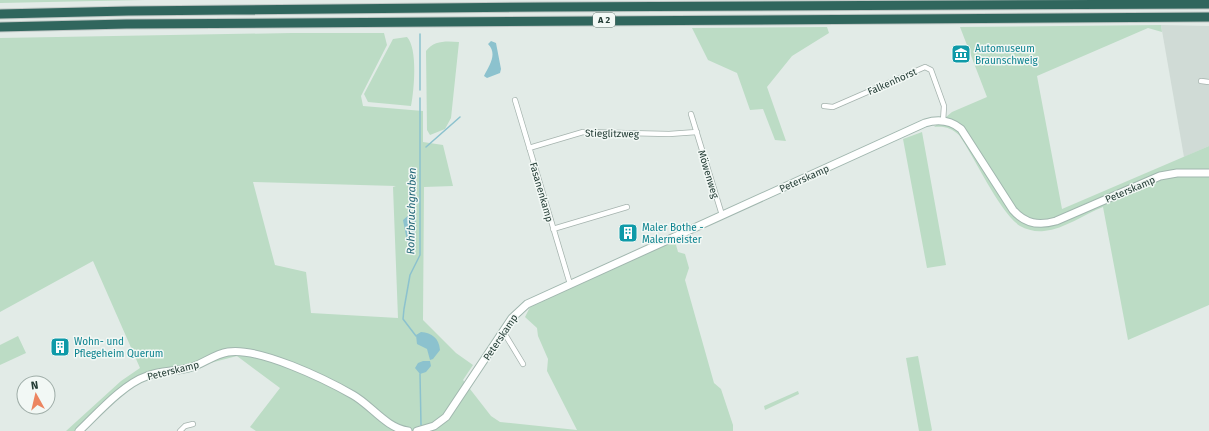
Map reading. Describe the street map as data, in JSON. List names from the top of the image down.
{
  "streets": {
    "highway": ["A 2"],
    "street": [
      "Falkenhorst",
      "Stieglitzweg",
      "Möwenweg",
      "Peterskamp",
      "Fasanenkamp"
    ]
  },
  "crossings": [
    ["Falkenhorst", "Peterskamp"],
    ["Stieglitzweg", "Möwenweg"],
    ["Stieglitzweg", "Fasanenkamp"],
    ["Möwenweg", "Peterskamp"],
    ["Peterskamp", "Fasanenkamp"]
  ],
  "water": ["Rohrbruchgraben"],
  "places": {
    "museum": ["Automuseum Braunschweig"],
    "building": ["Maler Bothe - Malermeister", "Wohn- und Pflegeheim Querum"]
  },
  "north": "top"
}
